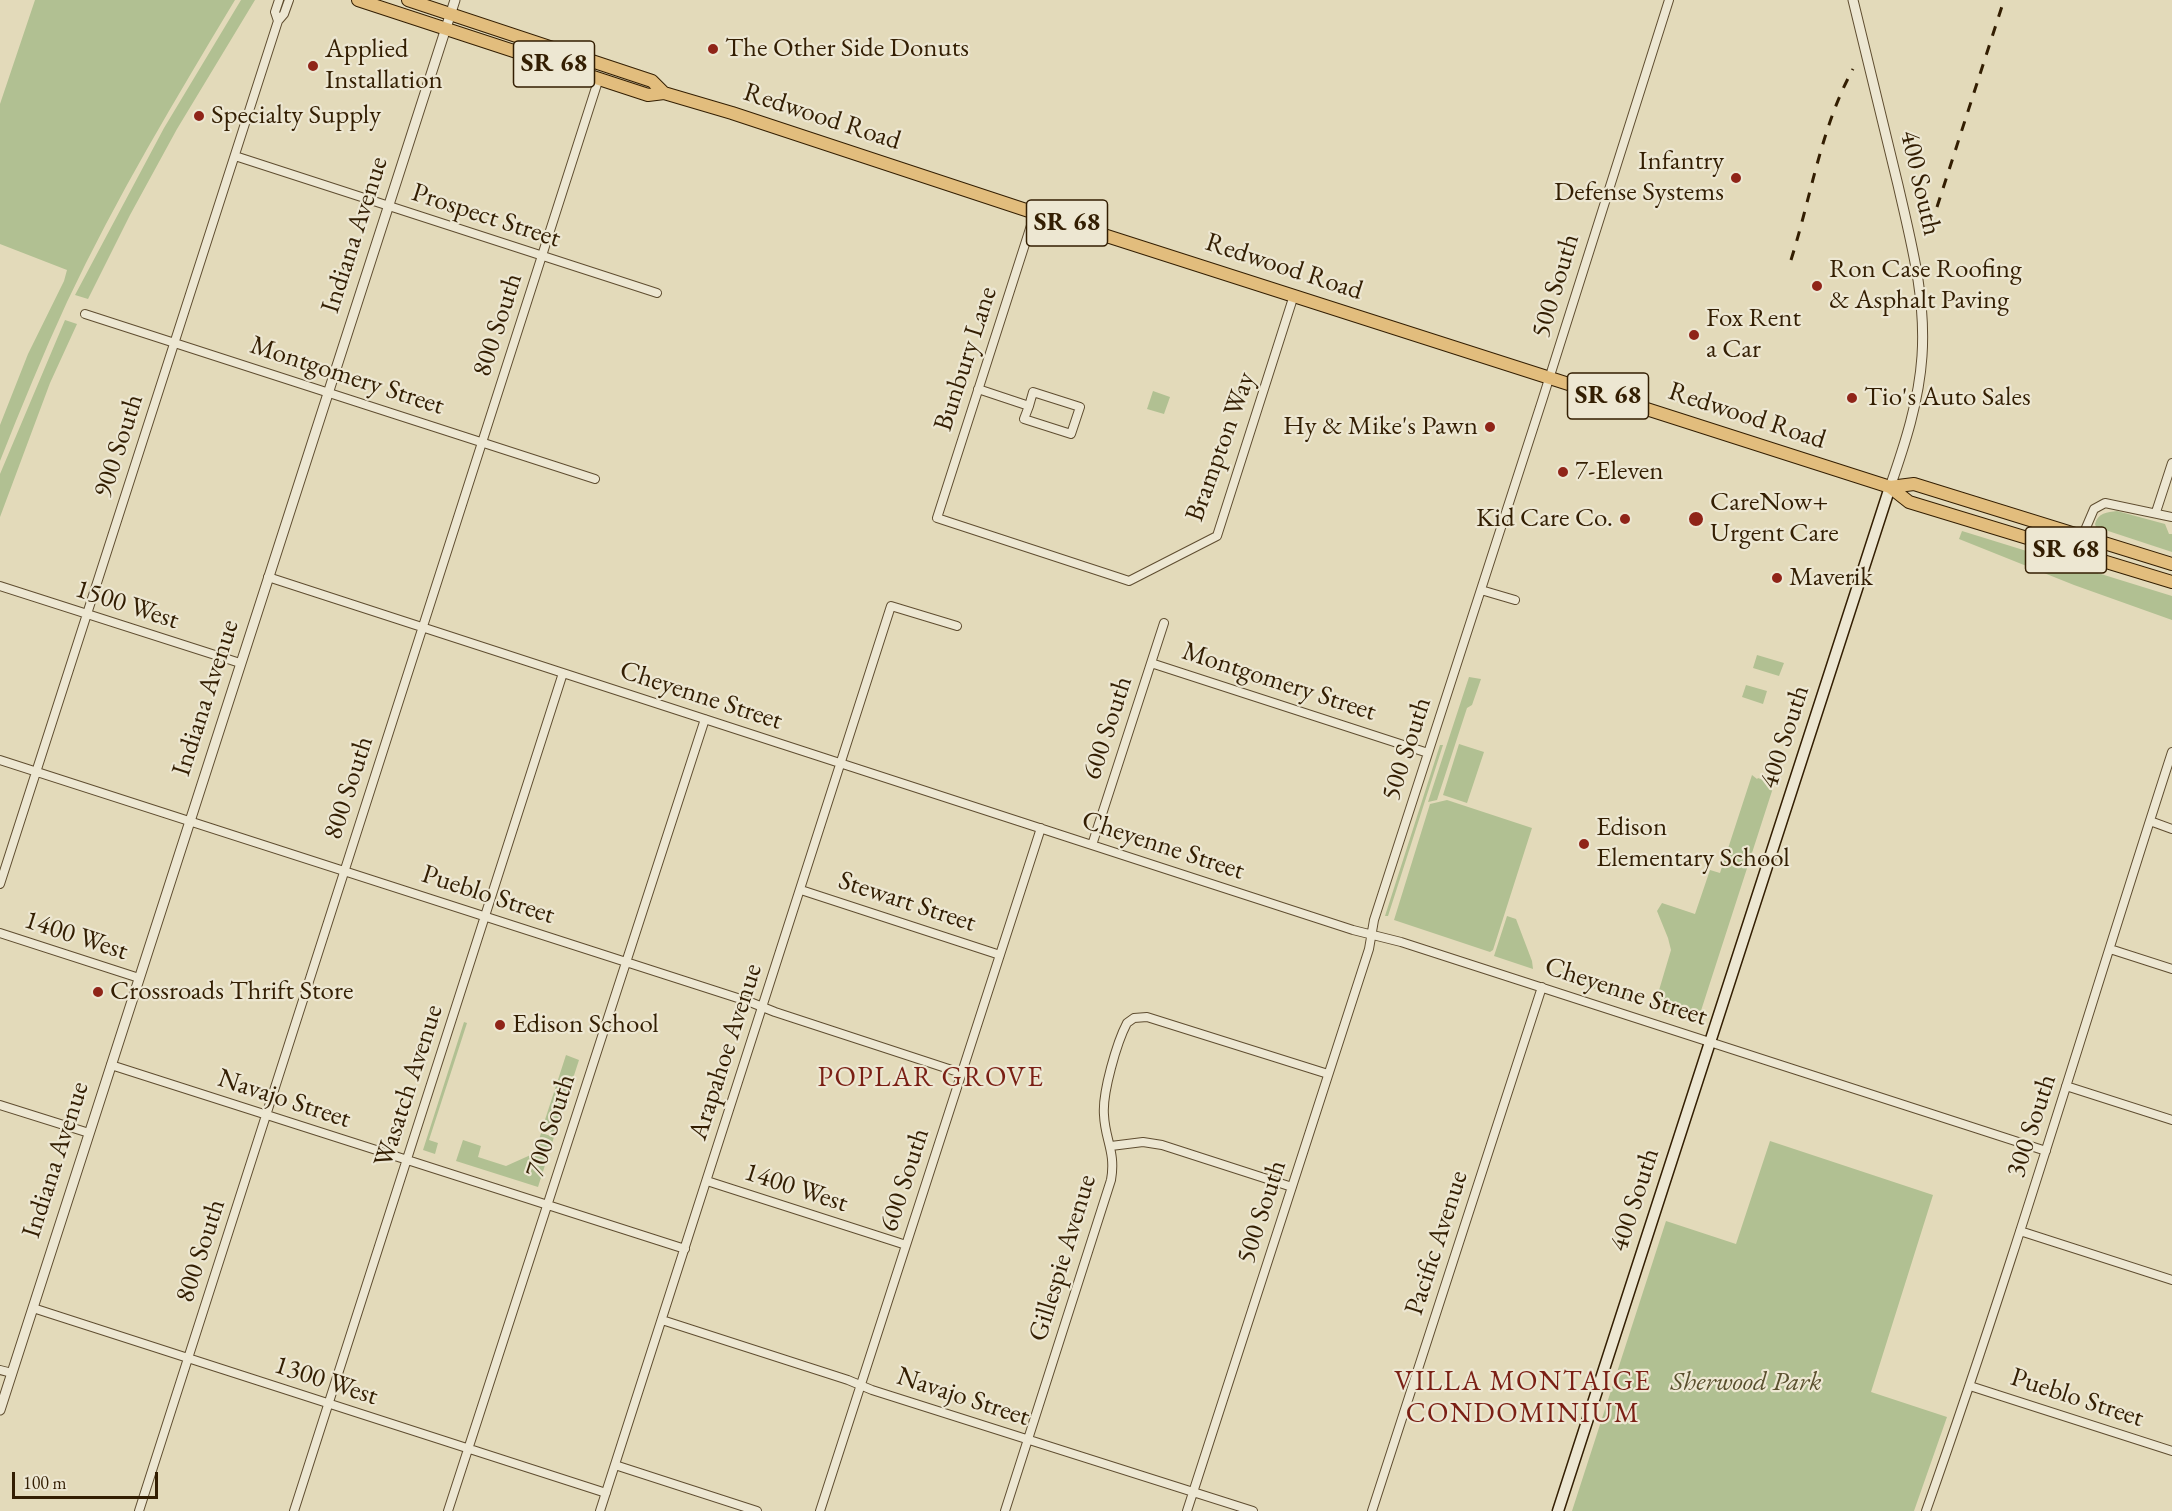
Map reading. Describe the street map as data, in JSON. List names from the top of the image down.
{
  "streets": {
    "main road": ["SR 68", "Redwood Road", "400 South"],
    "street": [
      "Prospect Street",
      "Indiana Avenue",
      "500 South",
      "800 South",
      "Bunbury Lane",
      "Montgomery Street",
      "900 South",
      "Brampton Way",
      "1500 West",
      "Cheyenne Street",
      "600 South",
      "Pueblo Street",
      "Stewart Street",
      "1400 West",
      "Arapahoe Avenue",
      "Wasatch Avenue",
      "Navajo Street",
      "700 South",
      "300 South",
      "Pacific Avenue",
      "Gillespie Avenue",
      "1300 West"
    ]
  },
  "crossings": [
    ["Redwood Road", "400 South"],
    ["Redwood Road", "Indiana Avenue"],
    ["Redwood Road", "500 South"],
    ["Redwood Road", "800 South"],
    ["Redwood Road", "Bunbury Lane"],
    ["Redwood Road", "Brampton Way"],
    ["400 South", "Cheyenne Street"],
    ["Prospect Street", "Indiana Avenue"],
    ["Prospect Street", "800 South"],
    ["Prospect Street", "900 South"],
    ["Indiana Avenue", "Montgomery Street"],
    ["Indiana Avenue", "1500 West"],
    ["Indiana Avenue", "Cheyenne Street"],
    ["Indiana Avenue", "Pueblo Street"],
    ["Indiana Avenue", "1400 West"],
    ["Indiana Avenue", "Navajo Street"],
    ["Indiana Avenue", "1300 West"],
    ["500 South", "Montgomery Street"],
    ["500 South", "Cheyenne Street"],
    ["500 South", "Navajo Street"],
    ["500 South", "Gillespie Avenue"],
    ["800 South", "Montgomery Street"],
    ["800 South", "Cheyenne Street"],
    ["800 South", "Pueblo Street"],
    ["800 South", "Navajo Street"],
    ["800 South", "1300 West"],
    ["Bunbury Lane", "Brampton Way"],
    ["Montgomery Street", "900 South"],
    ["Montgomery Street", "600 South"],
    ["900 South", "1500 West"],
    ["900 South", "Pueblo Street"],
    ["Cheyenne Street", "600 South"],
    ["Cheyenne Street", "Arapahoe Avenue"],
    ["Cheyenne Street", "Wasatch Avenue"],
    ["Cheyenne Street", "700 South"],
    ["Cheyenne Street", "300 South"],
    ["Cheyenne Street", "Pacific Avenue"],
    ["600 South", "Pueblo Street"],
    ["600 South", "Stewart Street"],
    ["600 South", "1400 West"],
    ["600 South", "Navajo Street"],
    ["Pueblo Street", "Arapahoe Avenue"],
    ["Pueblo Street", "Wasatch Avenue"],
    ["Pueblo Street", "700 South"],
    ["Pueblo Street", "300 South"],
    ["Stewart Street", "Arapahoe Avenue"],
    ["1400 West", "Arapahoe Avenue"],
    ["Arapahoe Avenue", "Navajo Street"],
    ["Arapahoe Avenue", "1300 West"],
    ["Wasatch Avenue", "Navajo Street"],
    ["Wasatch Avenue", "1300 West"],
    ["Navajo Street", "700 South"],
    ["Navajo Street", "Gillespie Avenue"],
    ["700 South", "1300 West"]
  ],
  "districts": ["POPLAR GROVE", "VILLA MONTAIGE CONDOMINIUM"],
  "parks": ["Sherwood Park"],
  "places": [
    "The Other Side Donuts",
    "Applied Installation",
    "Specialty Supply",
    "Infantry Defense Systems",
    "Ron Case Roofing & Asphalt Paving",
    "Fox Rent a Car",
    "Tio's Auto Sales",
    "Hy & Mike's Pawn",
    "7-Eleven",
    "Kid Care Co.",
    "CareNow+ Urgent Care",
    "Maverik",
    "Edison Elementary School",
    "Crossroads Thrift Store",
    "Edison School"
  ],
  "scale_bar": "100 m"
}
